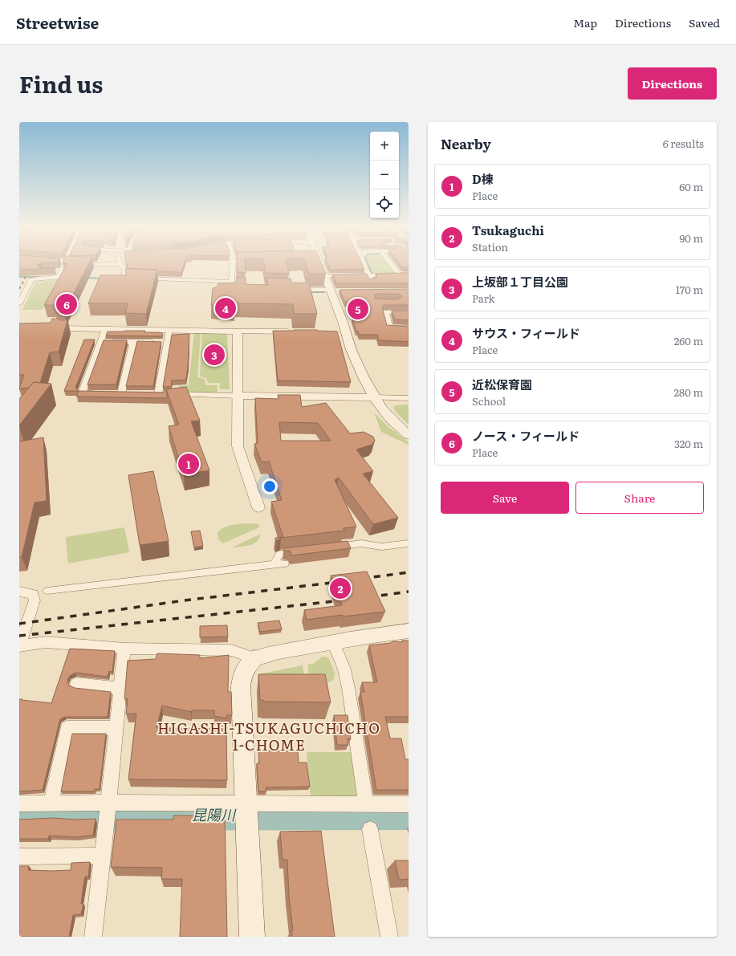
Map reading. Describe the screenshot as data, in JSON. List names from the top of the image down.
{
  "districts": ["HIGASHI-TSUKAGUCHICHO 1-CHOME"],
  "water": ["昆陽川"],
  "page": {
    "header": "Streetwise",
    "nav": ["Map", "Directions", "Saved"],
    "title": "Find us",
    "buttons": [
      "Directions",
      ["Save", "Share"]
    ],
    "heading": ["Nearby", "6 results"],
    "map_buttons": ["+", "−"],
    "list": [
      {
        "mark": "1",
        "name": "D棟",
        "note": "Place",
        "value": "60 m"
      },
      {
        "mark": "2",
        "name": "Tsukaguchi",
        "note": "Station",
        "value": "90 m"
      },
      {
        "mark": "3",
        "name": "上坂部１丁目公園",
        "note": "Park",
        "value": "170 m"
      },
      {
        "mark": "4",
        "name": "サウス・フィールド",
        "note": "Place",
        "value": "260 m"
      },
      {
        "mark": "5",
        "name": "近松保育園",
        "note": "School",
        "value": "280 m"
      },
      {
        "mark": "6",
        "name": "ノース・フィールド",
        "note": "Place",
        "value": "320 m"
      }
    ],
    "pins": [
      "6",
      "4",
      "5",
      "3",
      "1",
      "2"
    ]
  }
}
